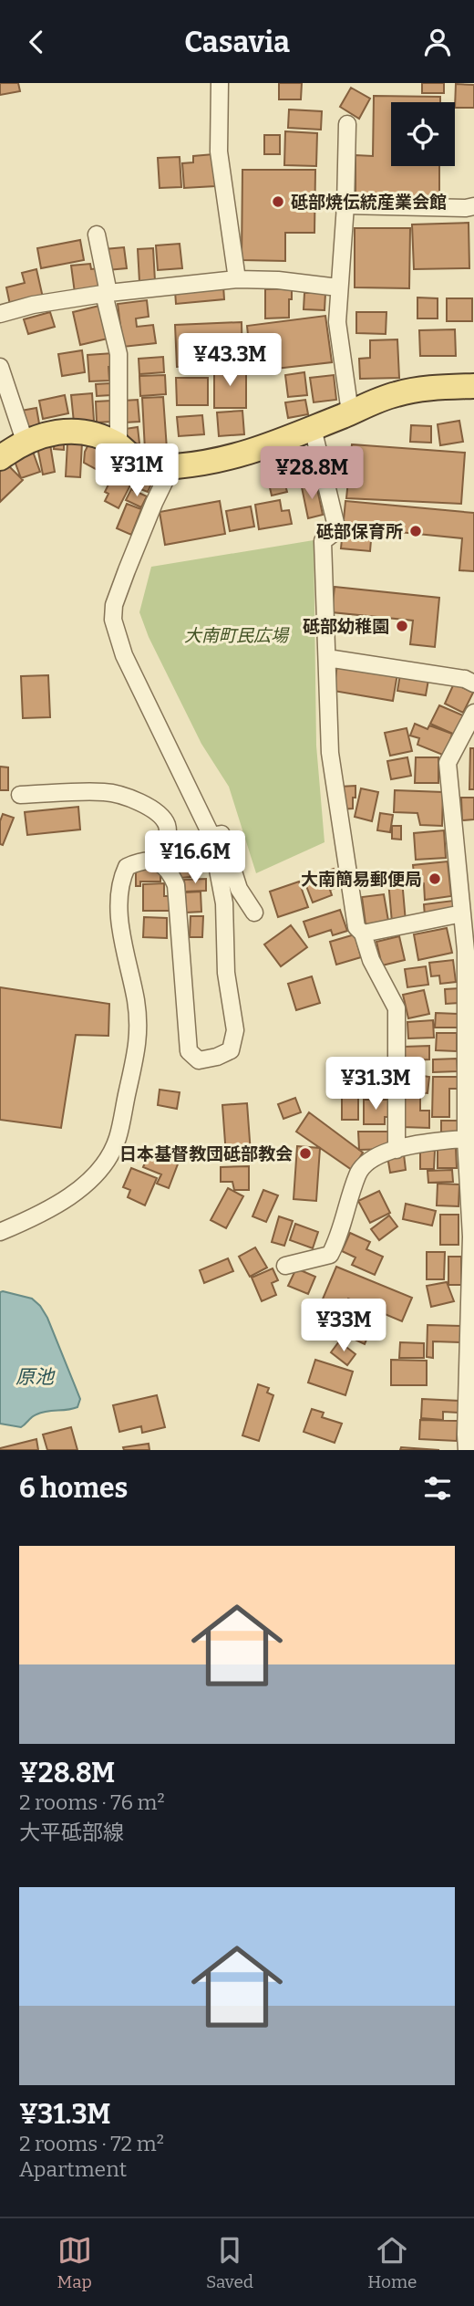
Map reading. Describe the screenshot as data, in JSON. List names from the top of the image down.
{
  "water": ["原池"],
  "parks": ["大南町民広場"],
  "places": [
    "砥部焼伝統産業会館",
    "砥部保育所",
    "砥部幼稚園",
    "大南簡易郵便局",
    "日本基督教団砥部教会"
  ],
  "page": {
    "header": "Casavia",
    "price": [
      "¥43.3M",
      "¥31M",
      "¥28.8M",
      "¥16.6M",
      "¥31.3M",
      "¥33M"
    ],
    "heading": "6 homes",
    "list": [
      {
        "name": "¥28.8M",
        "note": "2 rooms · 76 m² · 大平砥部線"
      },
      {
        "name": "¥31.3M",
        "note": "2 rooms · 72 m² · Apartment"
      }
    ],
    "tabs": ["Map", "Saved", "Home"]
  }
}
